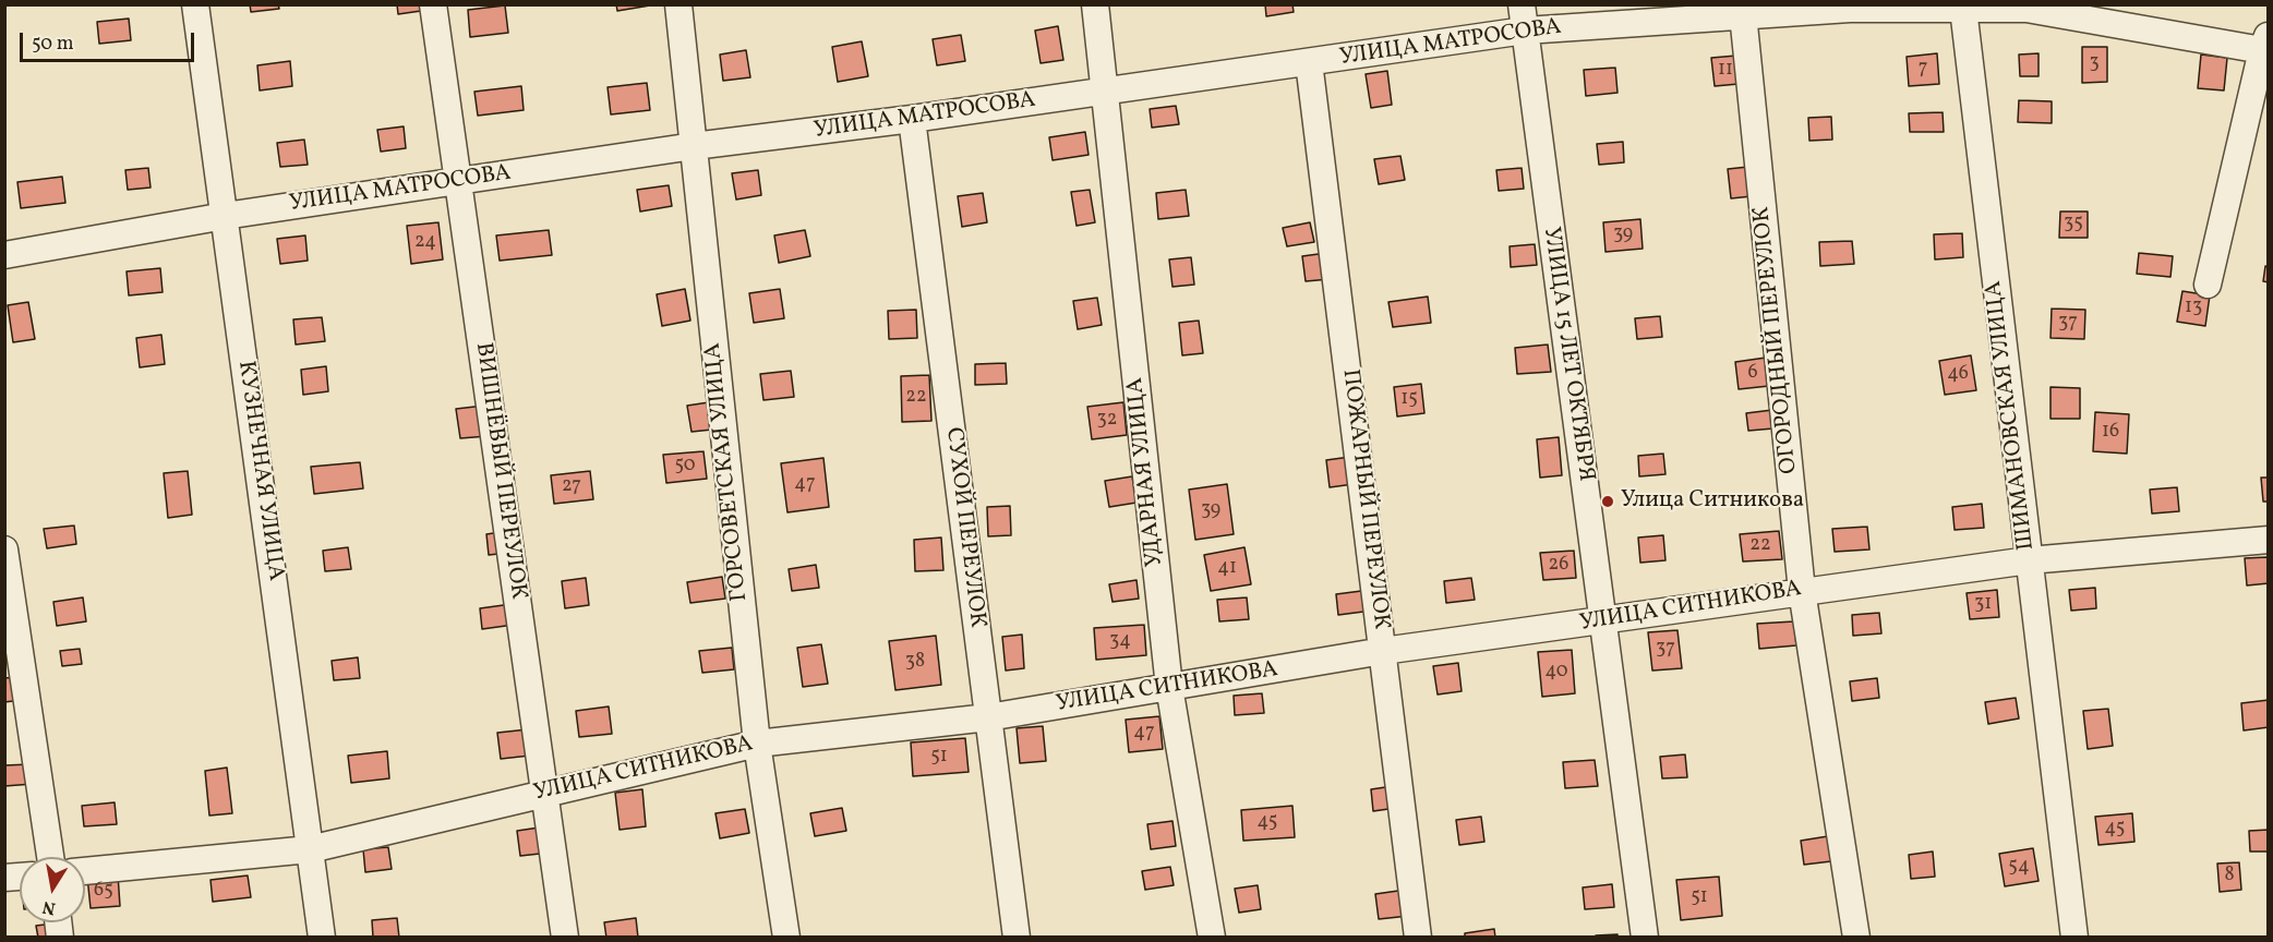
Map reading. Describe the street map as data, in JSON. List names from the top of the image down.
{
  "streets": {
    "street": [
      "УЛИЦА МАТРОСОВА",
      "ОГОРОДНЫЙ ПЕРЕУЛОК",
      "УЛИЦА 15 ЛЕТ ОКТЯБРЯ",
      "ШИМАНОВСКАЯ УЛИЦА",
      "КУЗНЕЧНАЯ УЛИЦА",
      "ВИШНЁВЫЙ ПЕРЕУЛОК",
      "ГОРСОВЕТСКАЯ УЛИЦА",
      "УДАРНАЯ УЛИЦА",
      "ПОЖАРНЫЙ ПЕРЕУЛОК",
      "СУХОЙ ПЕРЕУЛОК",
      "УЛИЦА СИТНИКОВА"
    ]
  },
  "crossings": [
    ["УЛИЦА МАТРОСОВА", "ОГОРОДНЫЙ ПЕРЕУЛОК"],
    ["УЛИЦА МАТРОСОВА", "УЛИЦА 15 ЛЕТ ОКТЯБРЯ"],
    ["УЛИЦА МАТРОСОВА", "КУЗНЕЧНАЯ УЛИЦА"],
    ["УЛИЦА МАТРОСОВА", "ВИШНЁВЫЙ ПЕРЕУЛОК"],
    ["УЛИЦА МАТРОСОВА", "ГОРСОВЕТСКАЯ УЛИЦА"],
    ["УЛИЦА МАТРОСОВА", "УДАРНАЯ УЛИЦА"],
    ["УЛИЦА МАТРОСОВА", "ПОЖАРНЫЙ ПЕРЕУЛОК"],
    ["УЛИЦА МАТРОСОВА", "СУХОЙ ПЕРЕУЛОК"],
    ["ОГОРОДНЫЙ ПЕРЕУЛОК", "УЛИЦА СИТНИКОВА"],
    ["УЛИЦА 15 ЛЕТ ОКТЯБРЯ", "УЛИЦА СИТНИКОВА"],
    ["ШИМАНОВСКАЯ УЛИЦА", "УЛИЦА СИТНИКОВА"],
    ["КУЗНЕЧНАЯ УЛИЦА", "УЛИЦА СИТНИКОВА"],
    ["ВИШНЁВЫЙ ПЕРЕУЛОК", "УЛИЦА СИТНИКОВА"],
    ["ГОРСОВЕТСКАЯ УЛИЦА", "УЛИЦА СИТНИКОВА"],
    ["УДАРНАЯ УЛИЦА", "УЛИЦА СИТНИКОВА"],
    ["ПОЖАРНЫЙ ПЕРЕУЛОК", "УЛИЦА СИТНИКОВА"],
    ["СУХОЙ ПЕРЕУЛОК", "УЛИЦА СИТНИКОВА"]
  ],
  "places": ["Улица Ситникова"],
  "house_numbers": [
    "3",
    "7",
    "11",
    "35",
    "39",
    "24",
    "13",
    "37",
    "6",
    "46",
    "22",
    "15",
    "32",
    "16",
    "50",
    "47",
    "27",
    "39",
    "22",
    "26",
    "41",
    "31",
    "34",
    "37",
    "38",
    "40",
    "47",
    "51",
    "45",
    "45",
    "54",
    "8",
    "65",
    "51"
  ],
  "scale_bar": "50 m",
  "north": "bottom"
}
